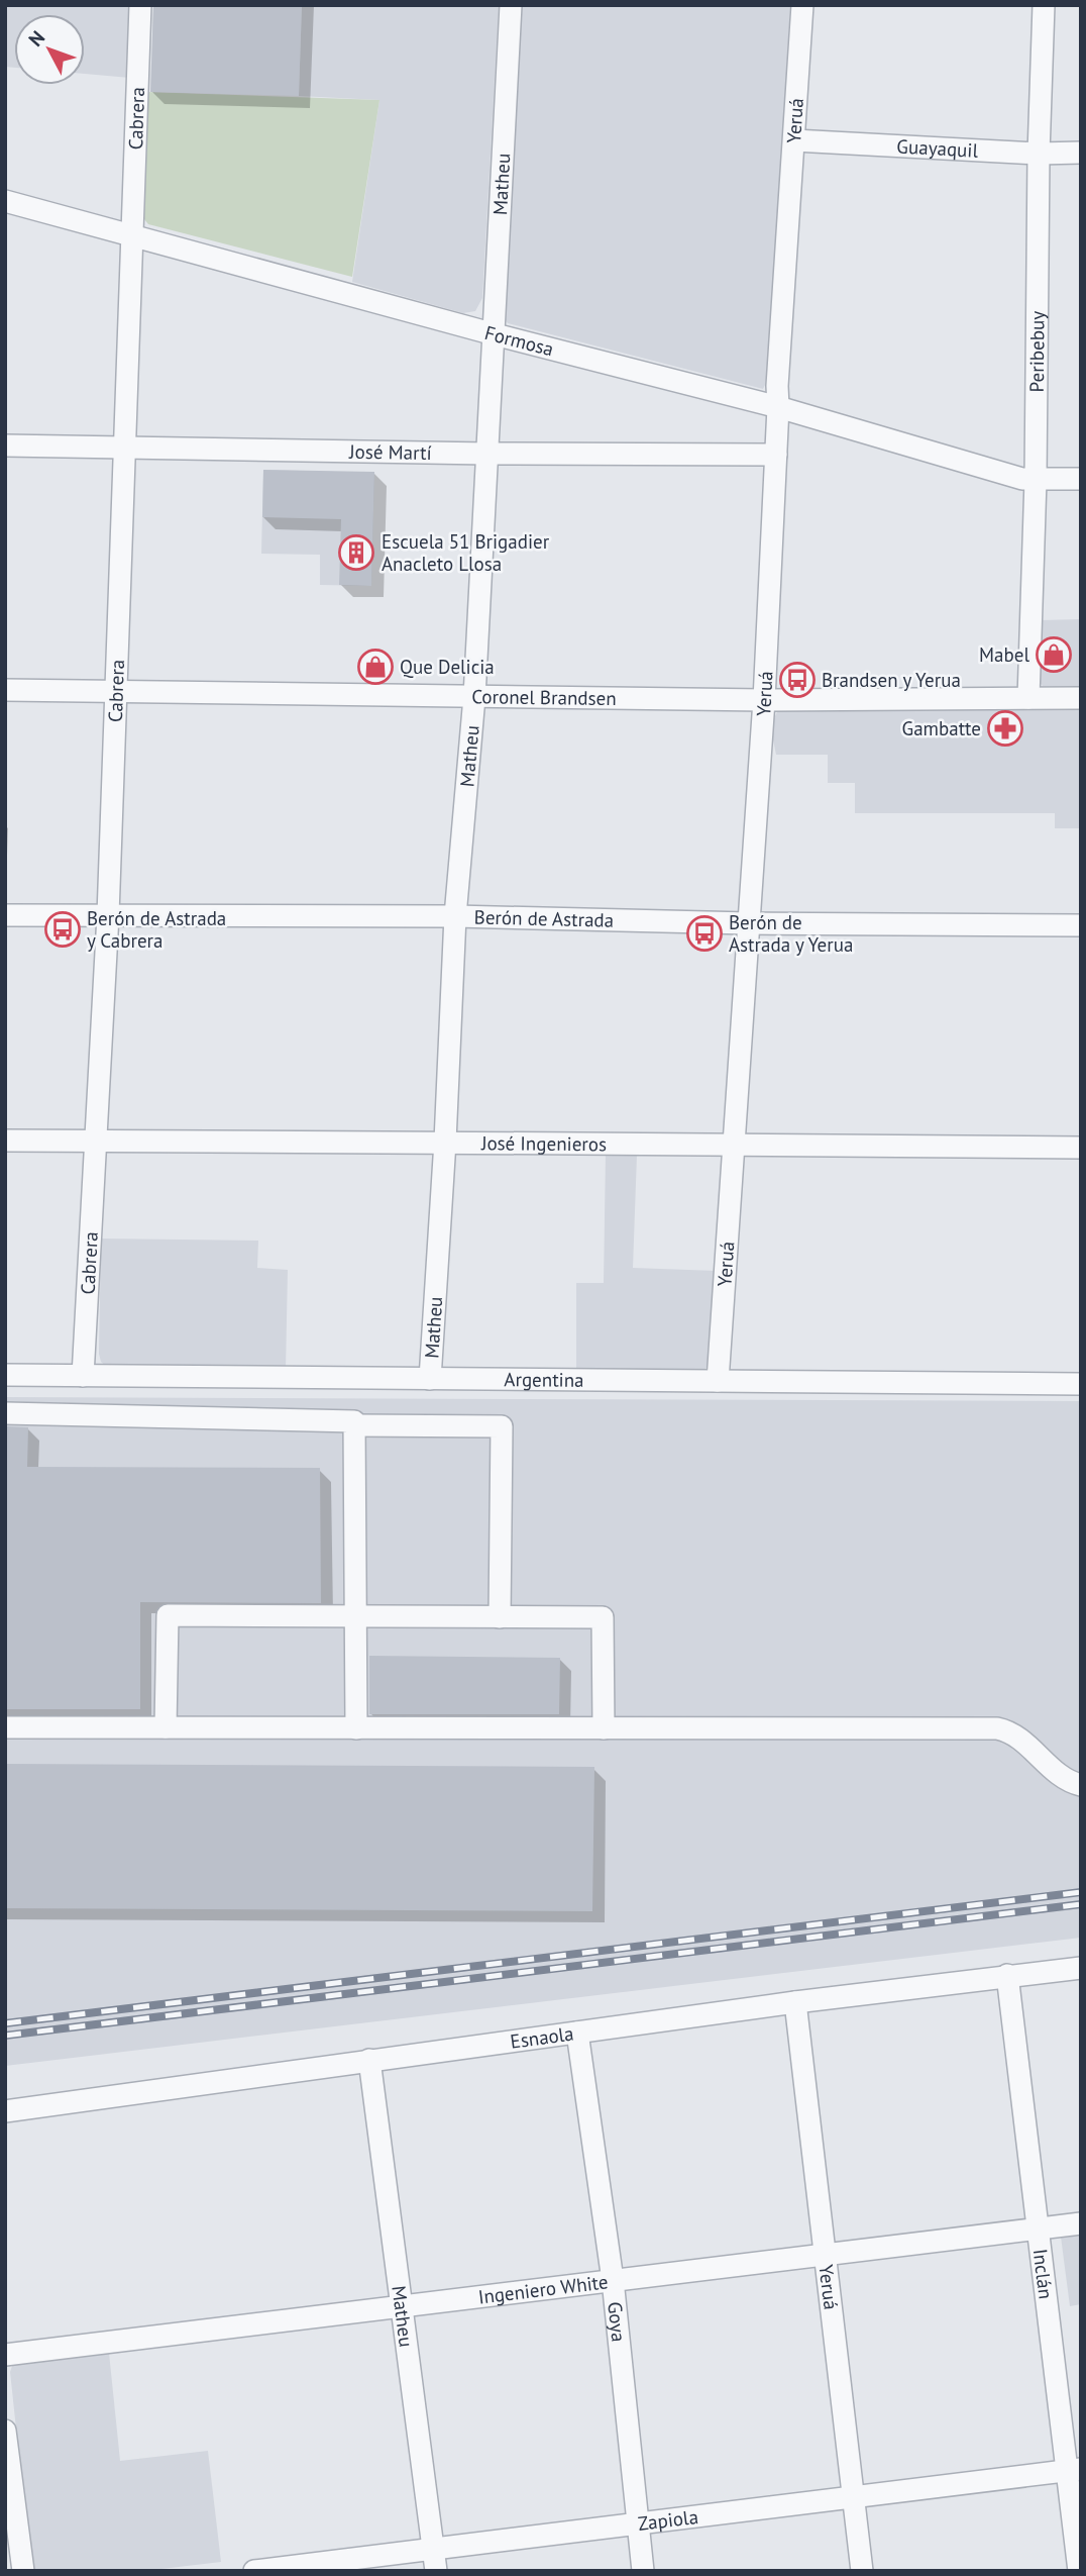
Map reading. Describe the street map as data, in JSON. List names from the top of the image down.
{
  "streets": {
    "street": [
      "Cabrera",
      "Yeruá",
      "Guayaquil",
      "Matheu",
      "Formosa",
      "Peribebuy",
      "José Martí",
      "Coronel Brandsen",
      "Berón de Astrada",
      "José Ingenieros",
      "Argentina",
      "Esnaola",
      "Inclán",
      "Ingeniero White",
      "Goya",
      "Zapiola"
    ]
  },
  "crossings": [
    ["Cabrera", "Formosa"],
    ["Cabrera", "José Martí"],
    ["Cabrera", "Coronel Brandsen"],
    ["Cabrera", "Berón de Astrada"],
    ["Cabrera", "José Ingenieros"],
    ["Cabrera", "Argentina"],
    ["Yeruá", "Guayaquil"],
    ["Yeruá", "Formosa"],
    ["Yeruá", "José Martí"],
    ["Yeruá", "Coronel Brandsen"],
    ["Yeruá", "Berón de Astrada"],
    ["Yeruá", "José Ingenieros"],
    ["Yeruá", "Argentina"],
    ["Yeruá", "Esnaola"],
    ["Yeruá", "Ingeniero White"],
    ["Yeruá", "Zapiola"],
    ["Guayaquil", "Peribebuy"],
    ["Matheu", "Formosa"],
    ["Matheu", "José Martí"],
    ["Matheu", "Coronel Brandsen"],
    ["Matheu", "Berón de Astrada"],
    ["Matheu", "José Ingenieros"],
    ["Matheu", "Argentina"],
    ["Matheu", "Esnaola"],
    ["Matheu", "Ingeniero White"],
    ["Matheu", "Zapiola"],
    ["Formosa", "Peribebuy"],
    ["Peribebuy", "Coronel Brandsen"],
    ["Esnaola", "Inclán"],
    ["Esnaola", "Goya"],
    ["Inclán", "Ingeniero White"],
    ["Inclán", "Zapiola"],
    ["Ingeniero White", "Goya"],
    ["Goya", "Zapiola"]
  ],
  "places": {
    "building": ["Escuela 51 Brigadier Anacleto Llosa"],
    "shop": ["Mabel", "Que Delicia"],
    "bus stop": ["Brandsen y Yerua", "Berón de Astrada y Cabrera", "Berón de Astrada y Yerua"],
    "pharmacy": ["Gambatte"]
  },
  "north": "top left"
}
